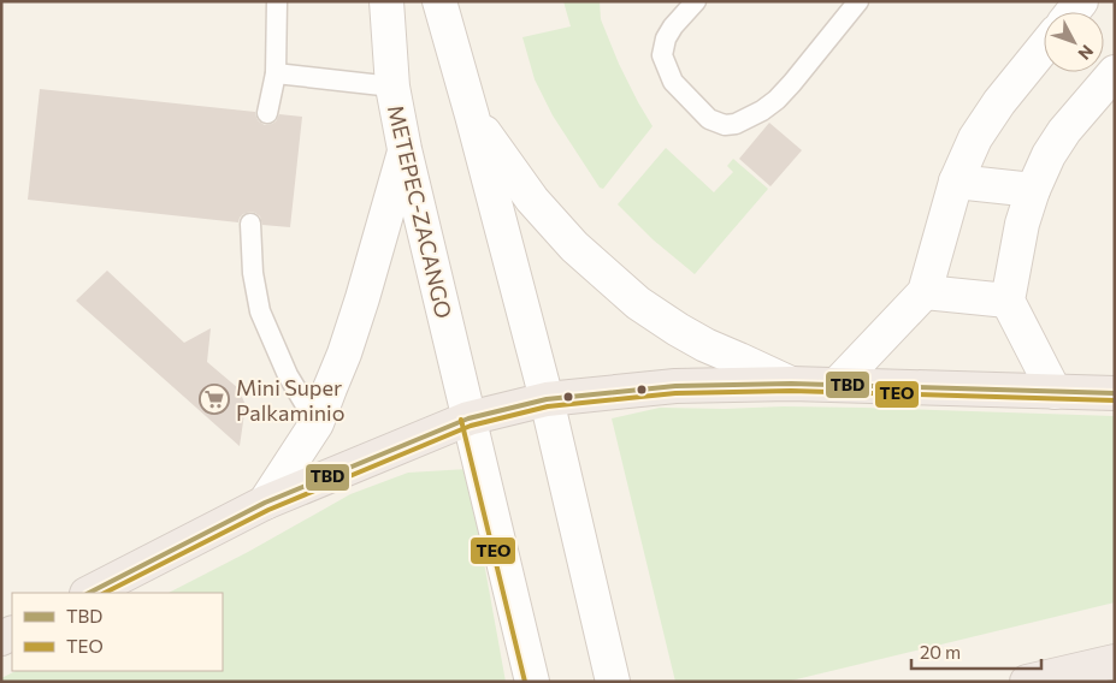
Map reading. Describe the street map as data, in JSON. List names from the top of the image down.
{
  "streets": {
    "main road": ["METEPEC-ZACANGO"]
  },
  "places": {
    "supermarket": ["Mini Super Palkaminio"]
  },
  "lines": ["transit line TBD", "transit line TEO"],
  "legend": ["TBD", "TEO"],
  "scale_bar": "20 m",
  "north": "bottom right"
}
